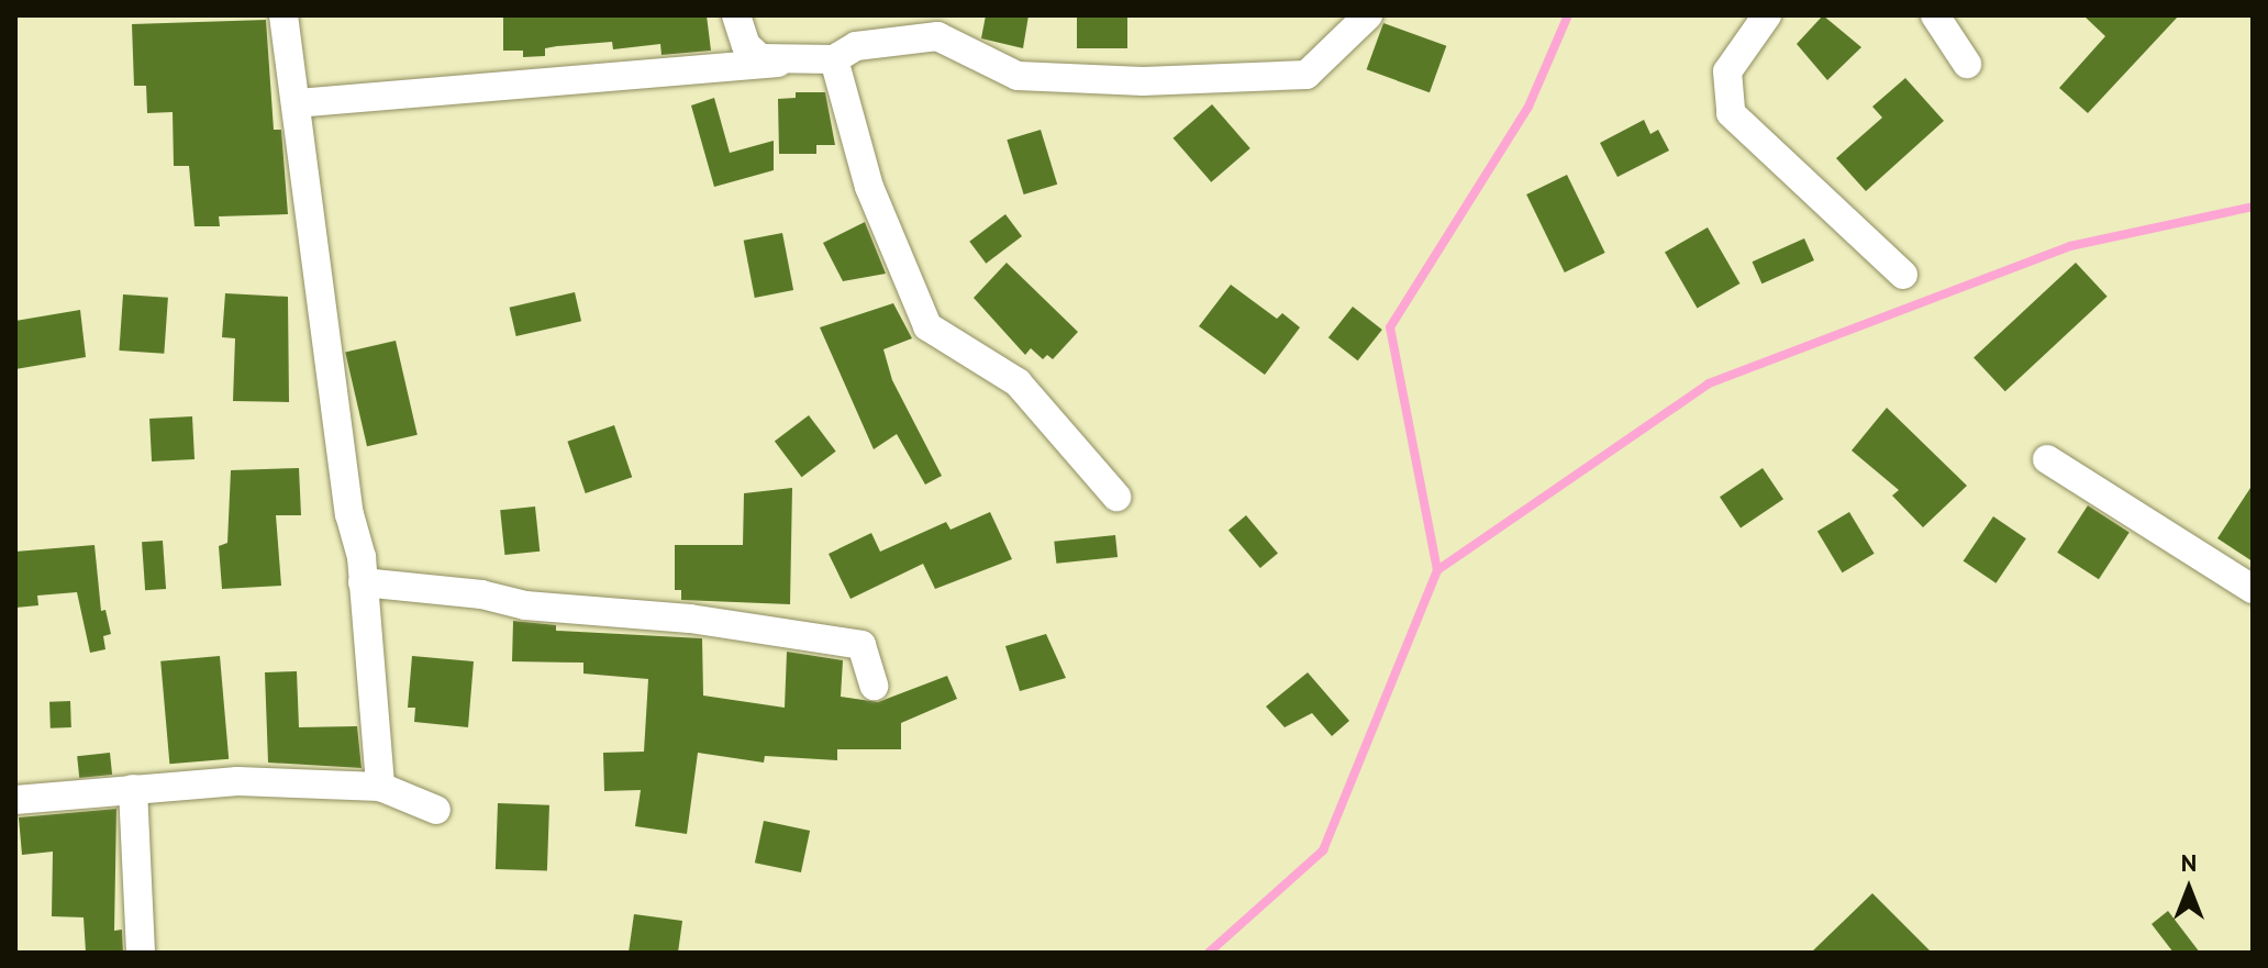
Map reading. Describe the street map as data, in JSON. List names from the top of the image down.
{
  "north": "top"
}
